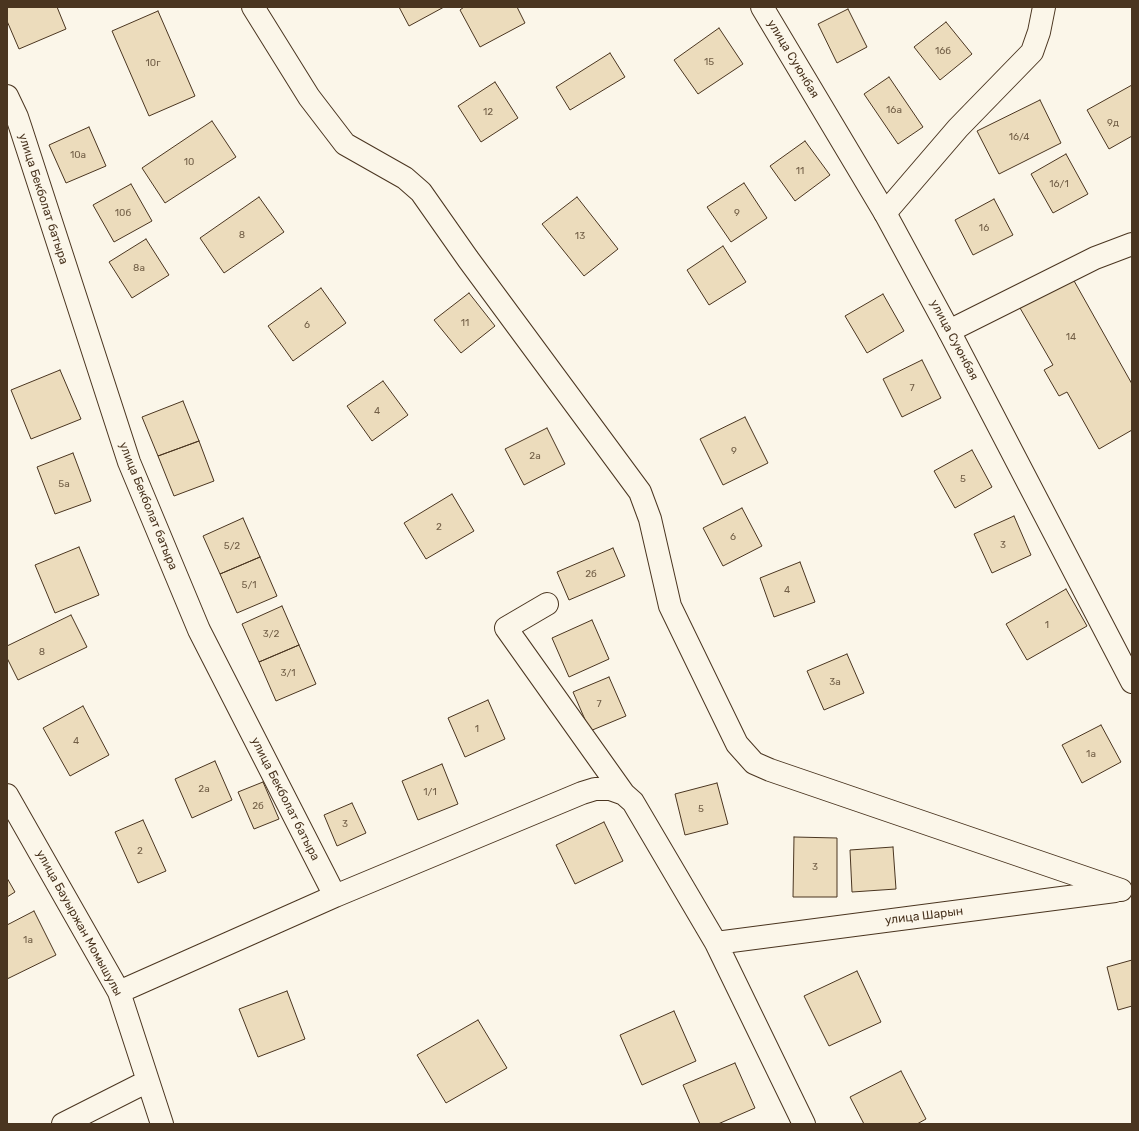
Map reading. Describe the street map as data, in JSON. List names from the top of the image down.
{
  "streets": {
    "street": [
      "улица Суюнбая",
      "улица Бекболат батыра",
      "улица Шарын",
      "улица Бауыржан Момышулы"
    ]
  },
  "house_numbers": [
    "16б",
    "15",
    "10г",
    "16а",
    "12",
    "9д",
    "16/4",
    "10а",
    "10",
    "11",
    "16/1",
    "10б",
    "9",
    "16",
    "8",
    "13",
    "8а",
    "11",
    "6",
    "14",
    "7",
    "4",
    "9",
    "2а",
    "5",
    "5а",
    "2",
    "6",
    "3",
    "5/2",
    "2б",
    "5/1",
    "4",
    "1",
    "3/2",
    "8",
    "3/1",
    "3а",
    "7",
    "1",
    "4",
    "1а",
    "2а",
    "1/1",
    "2б",
    "5",
    "3",
    "2",
    "3",
    "1а"
  ]
}
